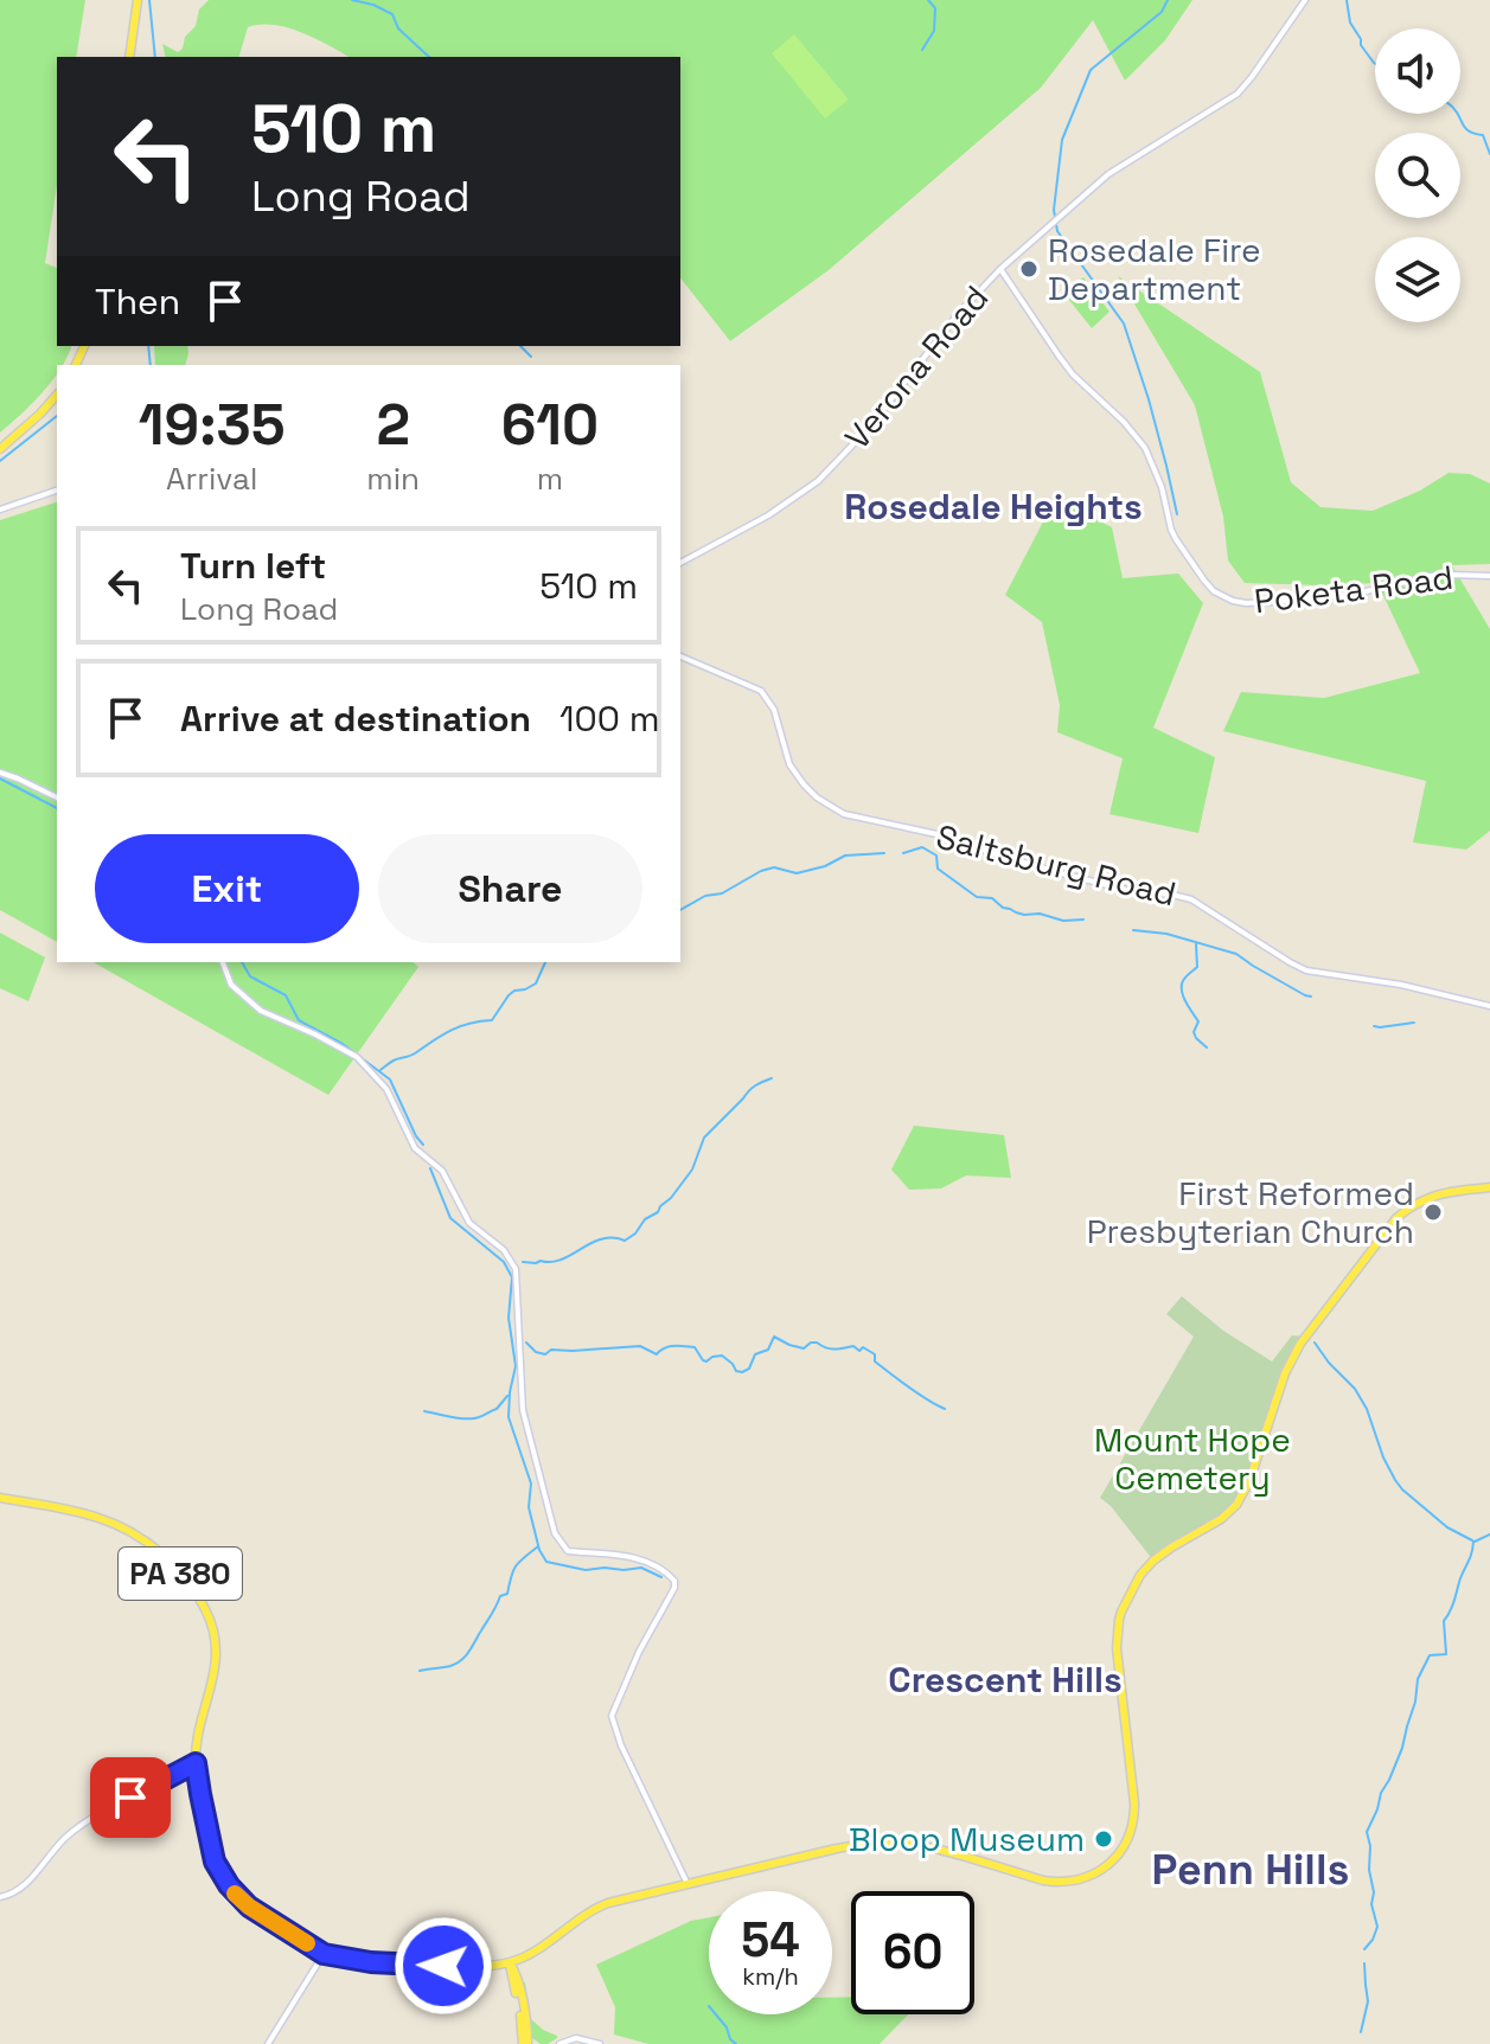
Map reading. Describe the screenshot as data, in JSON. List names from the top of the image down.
{
  "streets": {
    "main road": ["PA 380"],
    "street": ["Verona Road", "Poketa Road", "Saltsburg Road"]
  },
  "crossings": [
    ["Verona Road", "Poketa Road"]
  ],
  "districts": ["Rosedale Heights", "Crescent Hills", "Penn Hills"],
  "parks": ["Mount Hope Cemetery"],
  "places": ["Rosedale Fire Department", "First Reformed Presbyterian Church", "Bloop Museum"],
  "page": {
    "turn": ["510 m", "Long Road"],
    "then": "Then",
    "eta": [
      "19:35",
      "Arrival",
      "2",
      "min",
      "610",
      "m"
    ],
    "list": [
      {
        "name": "Turn left",
        "note": "Long Road",
        "value": "510 m"
      },
      {
        "name": "Arrive at destination",
        "value": "100 m"
      }
    ],
    "buttons": ["Exit", "Share"],
    "speed": "54 km/h",
    "limit": "60"
  }
}
